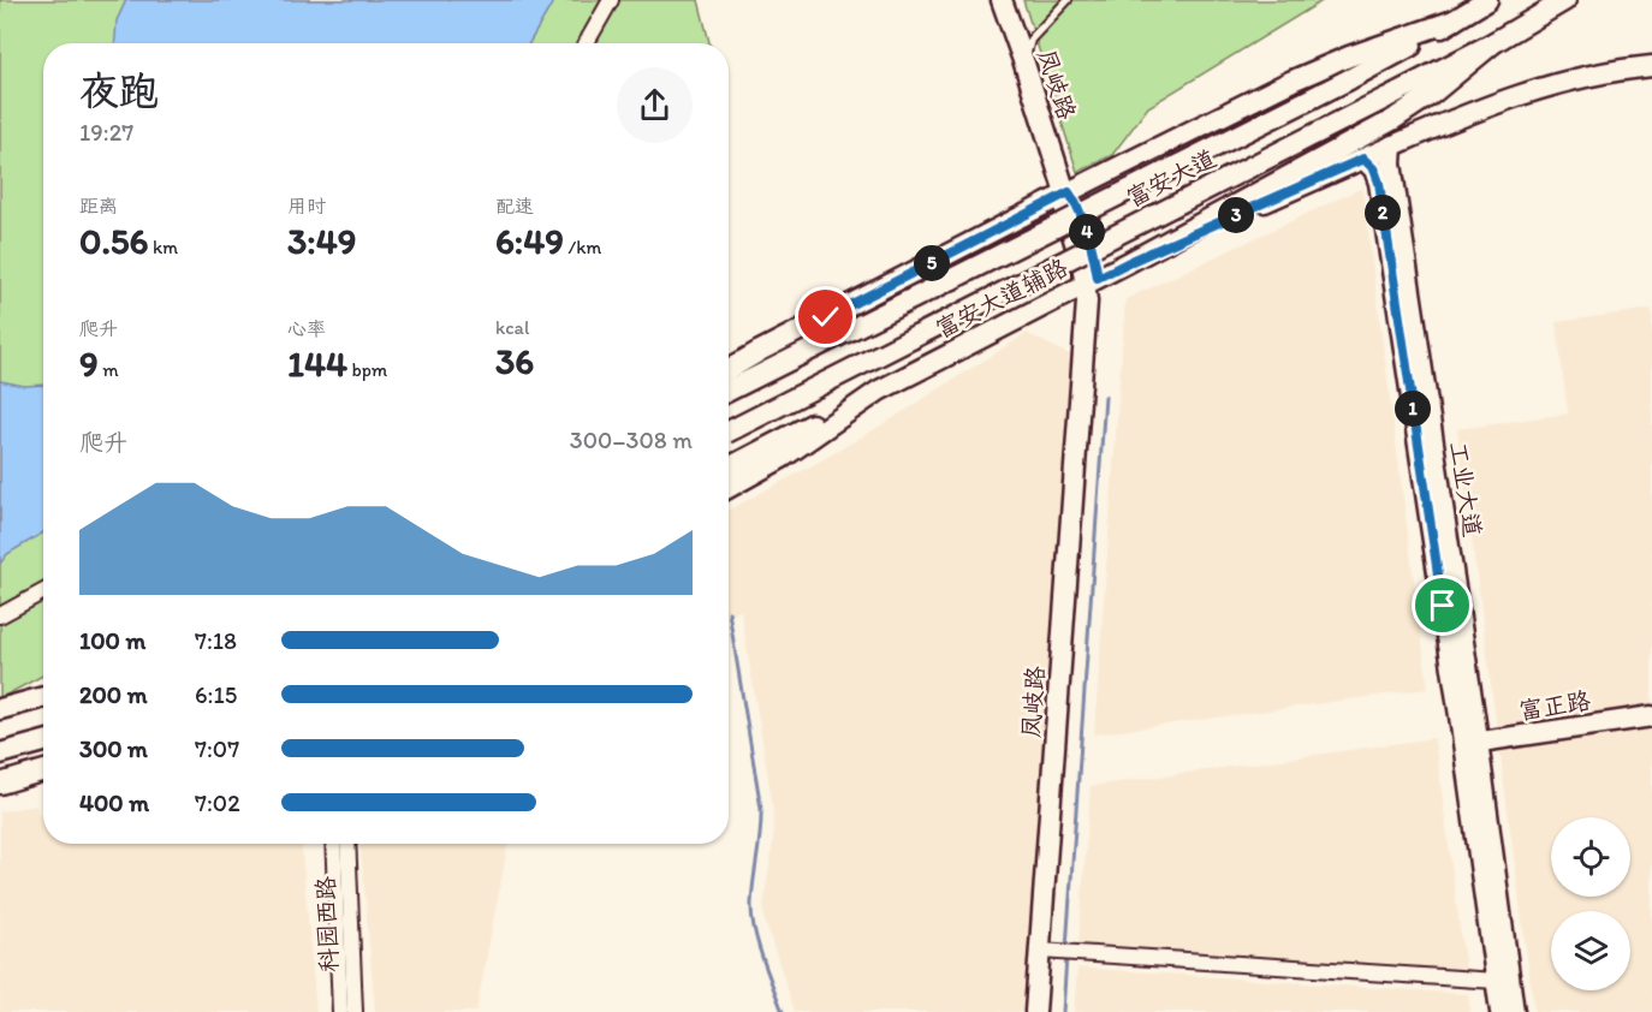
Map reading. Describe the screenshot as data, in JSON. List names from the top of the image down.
{
  "streets": {
    "main road": [
      "凤岐路",
      "富安大道",
      "富安大道辅路",
      "工业大道",
      "富正路"
    ],
    "street": ["科园西路"]
  },
  "crossings": [
    ["凤岐路", "富安大道辅路"],
    ["富安大道", "富安大道辅路"],
    ["工业大道", "富正路"]
  ],
  "page": {
    "heading": ["夜跑", "19:27"],
    "stats": [
      ["距离", "0.56 km"],
      ["用时", "3:49"],
      ["配速", "6:49 /km"],
      ["爬升", "9 m"],
      ["心率", "144 bpm"],
      ["kcal", "36"]
    ],
    "pins": [
      "2",
      "3",
      "4",
      "5",
      "1"
    ],
    "chart": ["爬升", "300–308 m"],
    "list": [
      {
        "name": "100 m",
        "note": "7:18"
      },
      {
        "name": "200 m",
        "note": "6:15"
      },
      {
        "name": "300 m",
        "note": "7:07"
      },
      {
        "name": "400 m",
        "note": "7:02"
      }
    ]
  }
}
